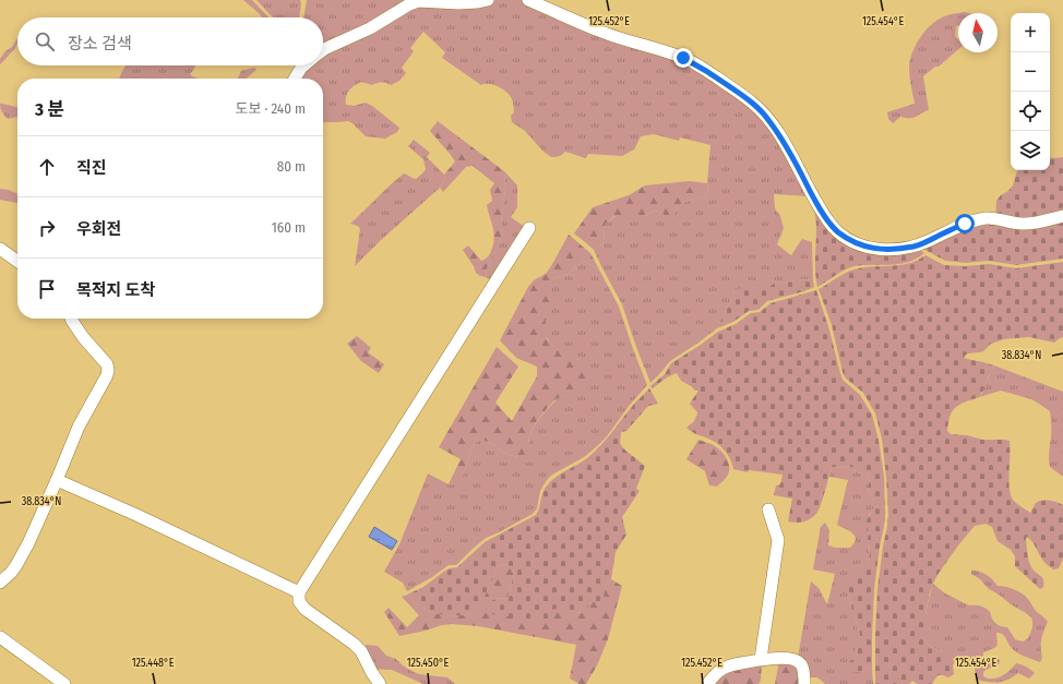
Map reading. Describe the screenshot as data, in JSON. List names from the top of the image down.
{
  "north": "top",
  "page": {
    "map_buttons": ["+", "−"],
    "search": "장소 검색",
    "heading": ["3 분", "도보 · 240 m"],
    "list": [
      ["직진", "80 m"],
      ["우회전", "160 m"],
      "목적지 도착"
    ]
  },
  "coordinates": [
    "125.452°E",
    "125.454°E",
    "38.834°N",
    "125.448°E",
    "125.450°E"
  ]
}
